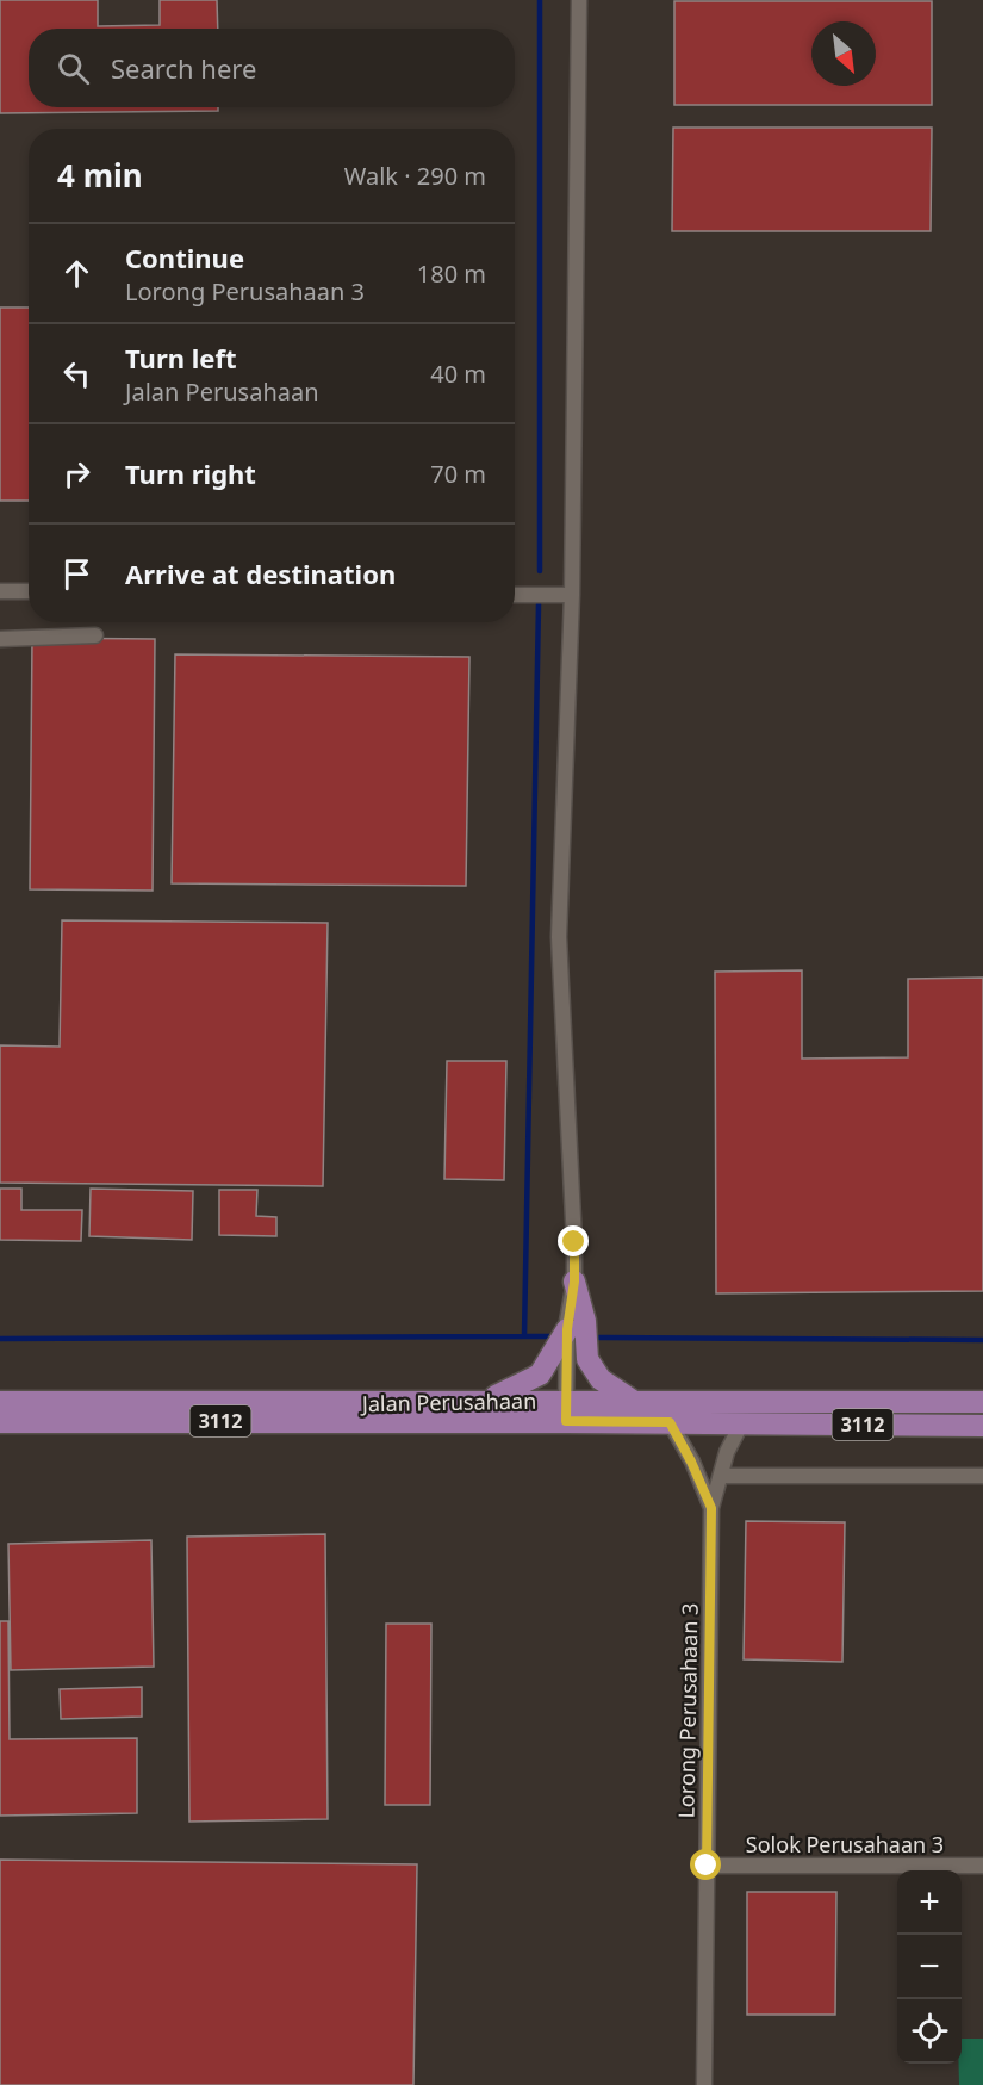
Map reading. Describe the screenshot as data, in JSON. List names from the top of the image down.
{
  "streets": {
    "main road": ["Jalan Perusahaan", "3112"],
    "street": ["Lorong Perusahaan 3", "Solok Perusahaan 3"]
  },
  "crossings": [
    ["Jalan Perusahaan", "Lorong Perusahaan 3"],
    ["Lorong Perusahaan 3", "Solok Perusahaan 3"]
  ],
  "north": "bottom right",
  "page": {
    "search": "Search here",
    "heading": ["4 min", "Walk · 290 m"],
    "list": [
      ["Continue", "Lorong Perusahaan 3", "180 m"],
      ["Turn left", "Jalan Perusahaan", "40 m"],
      ["Turn right", "70 m"],
      "Arrive at destination"
    ],
    "map_buttons": ["+", "−"]
  }
}
